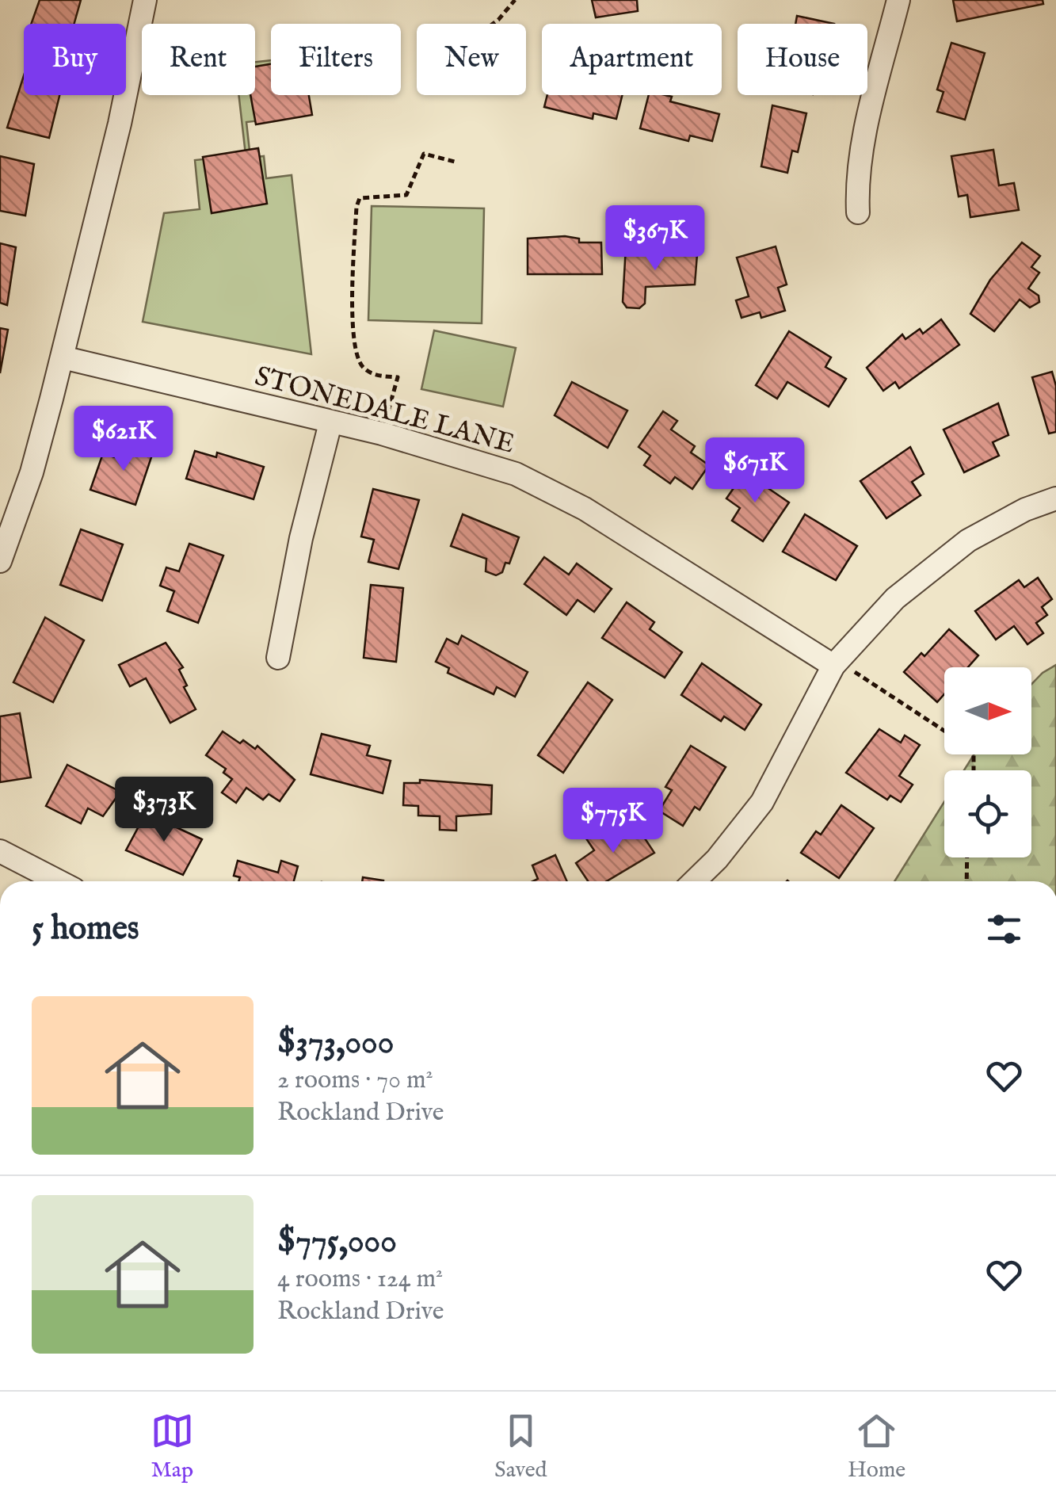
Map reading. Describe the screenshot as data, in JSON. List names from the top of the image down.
{
  "streets": {
    "street": ["STONEDALE LANE"]
  },
  "north": "right",
  "page": {
    "chip": [
      "Buy",
      "Rent",
      "Filters",
      "New",
      "Apartment",
      "House"
    ],
    "price": [
      "$367K",
      "$621K",
      "$671K",
      "$373K",
      "$775K"
    ],
    "heading": "5 homes",
    "list": [
      {
        "name": "$373,000",
        "note": "2 rooms · 70 m² · Rockland Drive"
      },
      {
        "name": "$775,000",
        "note": "4 rooms · 124 m² · Rockland Drive"
      }
    ],
    "tabs": ["Map", "Saved", "Home"]
  }
}
